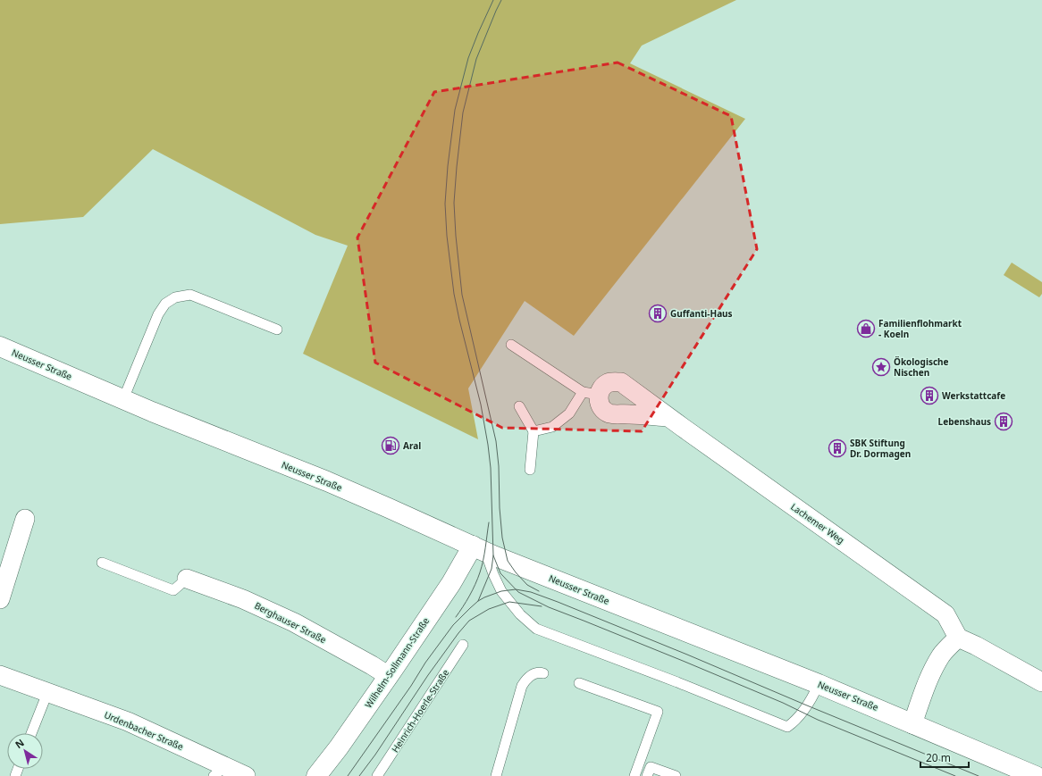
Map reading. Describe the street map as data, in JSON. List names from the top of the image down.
{
  "streets": {
    "main road": ["Neusser Straße", "Wilhelm-Sollmann-Straße"],
    "street": ["Lachemer Weg", "Berghauser Straße", "Urdenbacher Straße"],
    "lane": ["Heinrich-Hoerle-Straße"]
  },
  "crossings": [
    ["Neusser Straße", "Wilhelm-Sollmann-Straße"],
    ["Berghauser Straße", "Wilhelm-Sollmann-Straße"]
  ],
  "places": {
    "building": [
      "Guffanti-Haus",
      "Werkstattcafe",
      "Lebenshaus",
      "SBK Stiftung Dr. Dormagen"
    ],
    "shop": ["Familienflohmarkt - Koeln"],
    "place": ["Ökologische Nischen"],
    "fuel station": ["Aral"]
  },
  "scale_bar": "20 m",
  "north": "top left"
}
